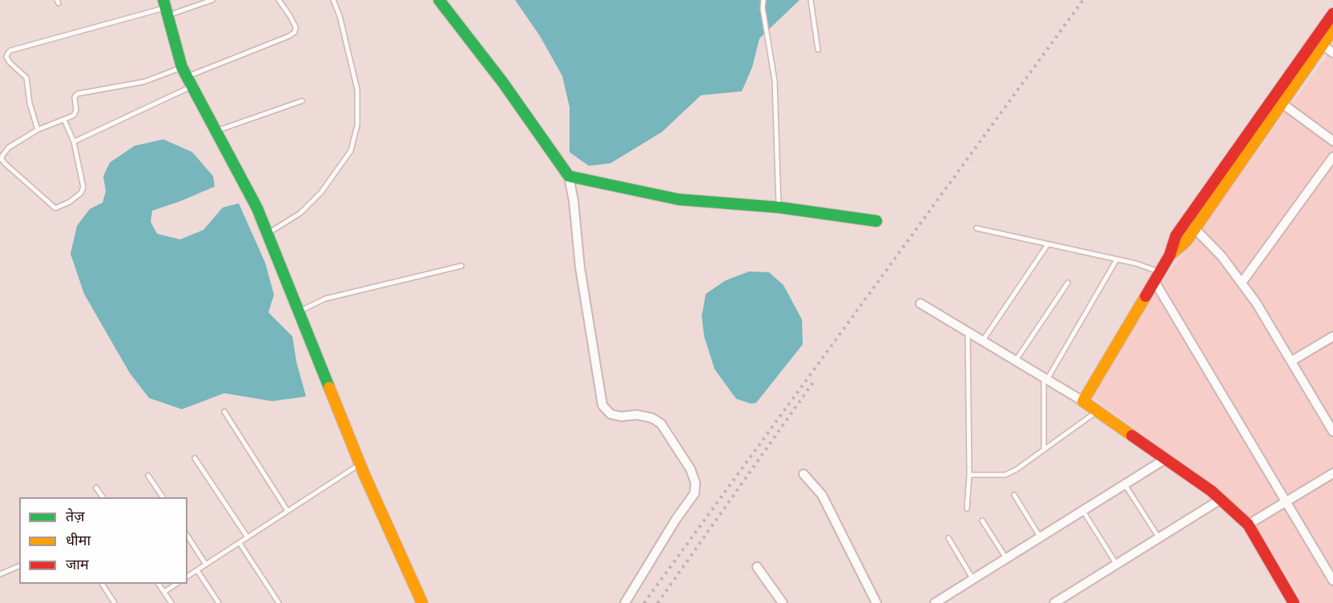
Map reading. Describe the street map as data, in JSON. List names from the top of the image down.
{
  "legend": ["तेज़", "धीमा", "जाम"]
}
